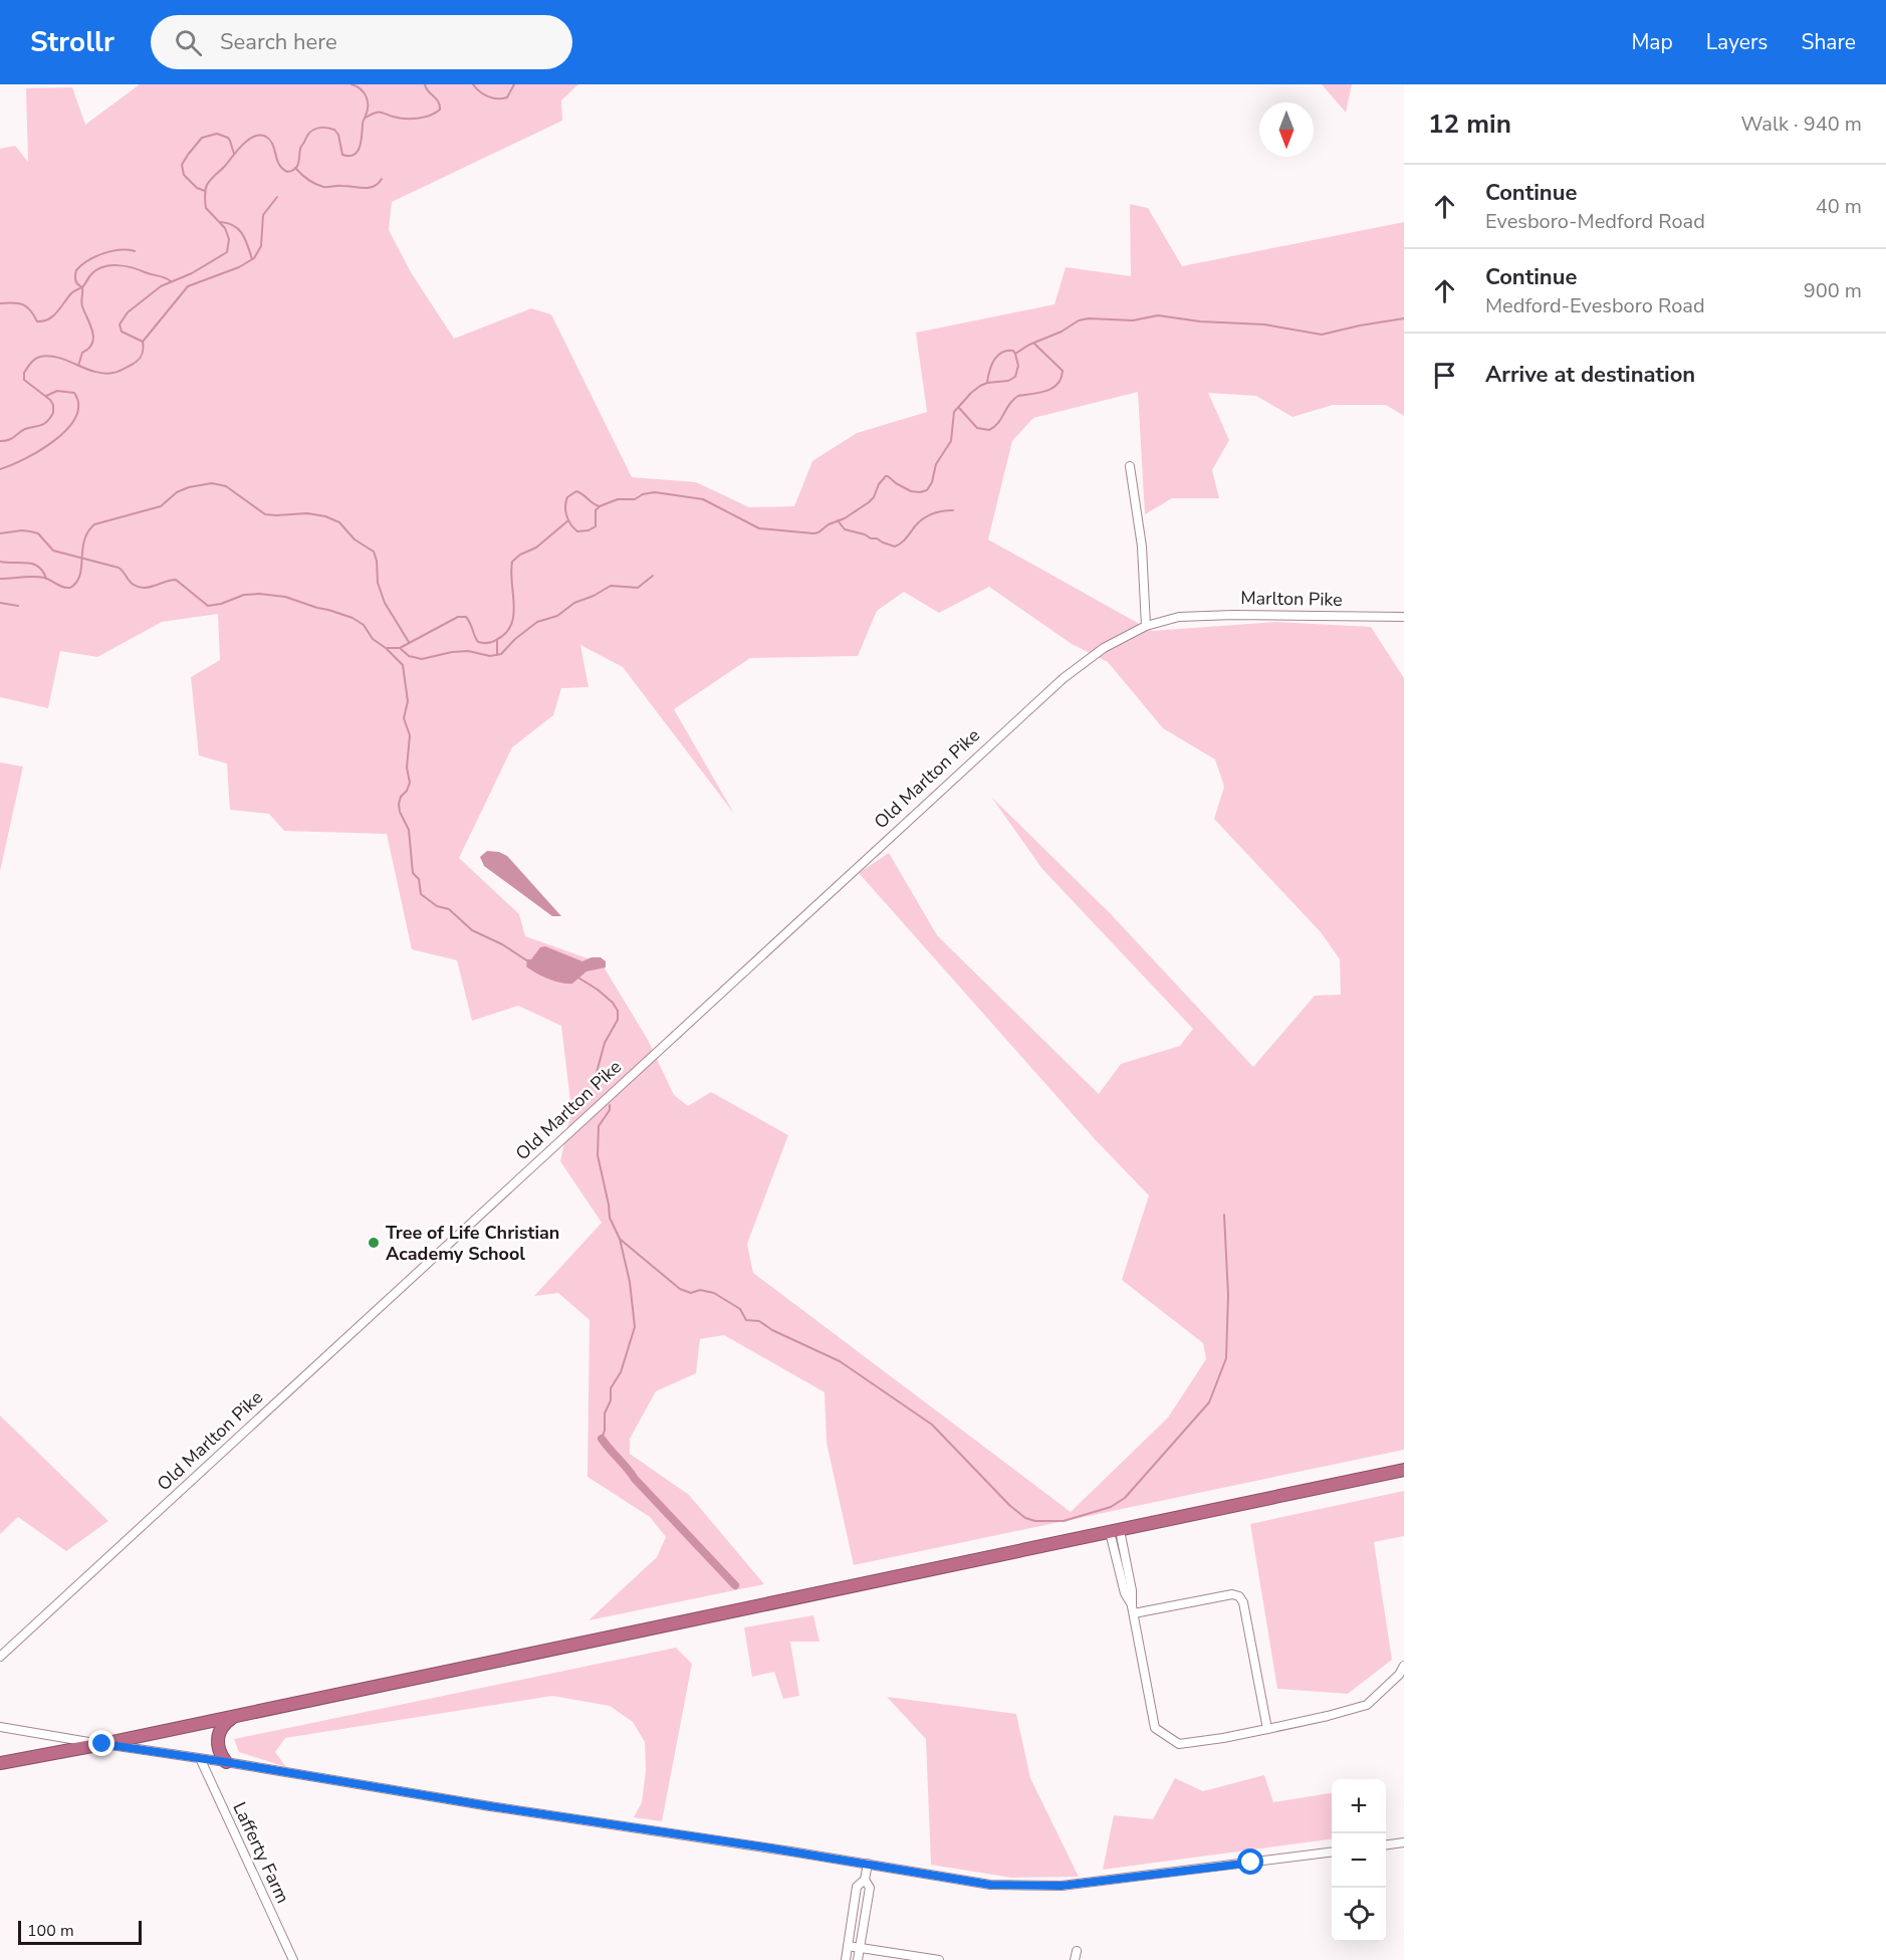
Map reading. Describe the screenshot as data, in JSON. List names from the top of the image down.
{
  "streets": {
    "street": ["Marlton Pike", "Old Marlton Pike", "Lafferty Farm"]
  },
  "crossings": [
    ["Marlton Pike", "Old Marlton Pike"]
  ],
  "places": ["Tree of Life Christian Academy School"],
  "scale_bar": "100 m",
  "north": "bottom",
  "page": {
    "header": "Strollr",
    "search": "Search here",
    "nav": ["Map", "Layers", "Share"],
    "heading": ["12 min", "Walk · 940 m"],
    "list": [
      ["Continue", "Evesboro-Medford Road", "40 m"],
      ["Continue", "Medford-Evesboro Road", "900 m"],
      "Arrive at destination"
    ],
    "map_buttons": ["+", "−"],
    "scale": "100 m"
  }
}
